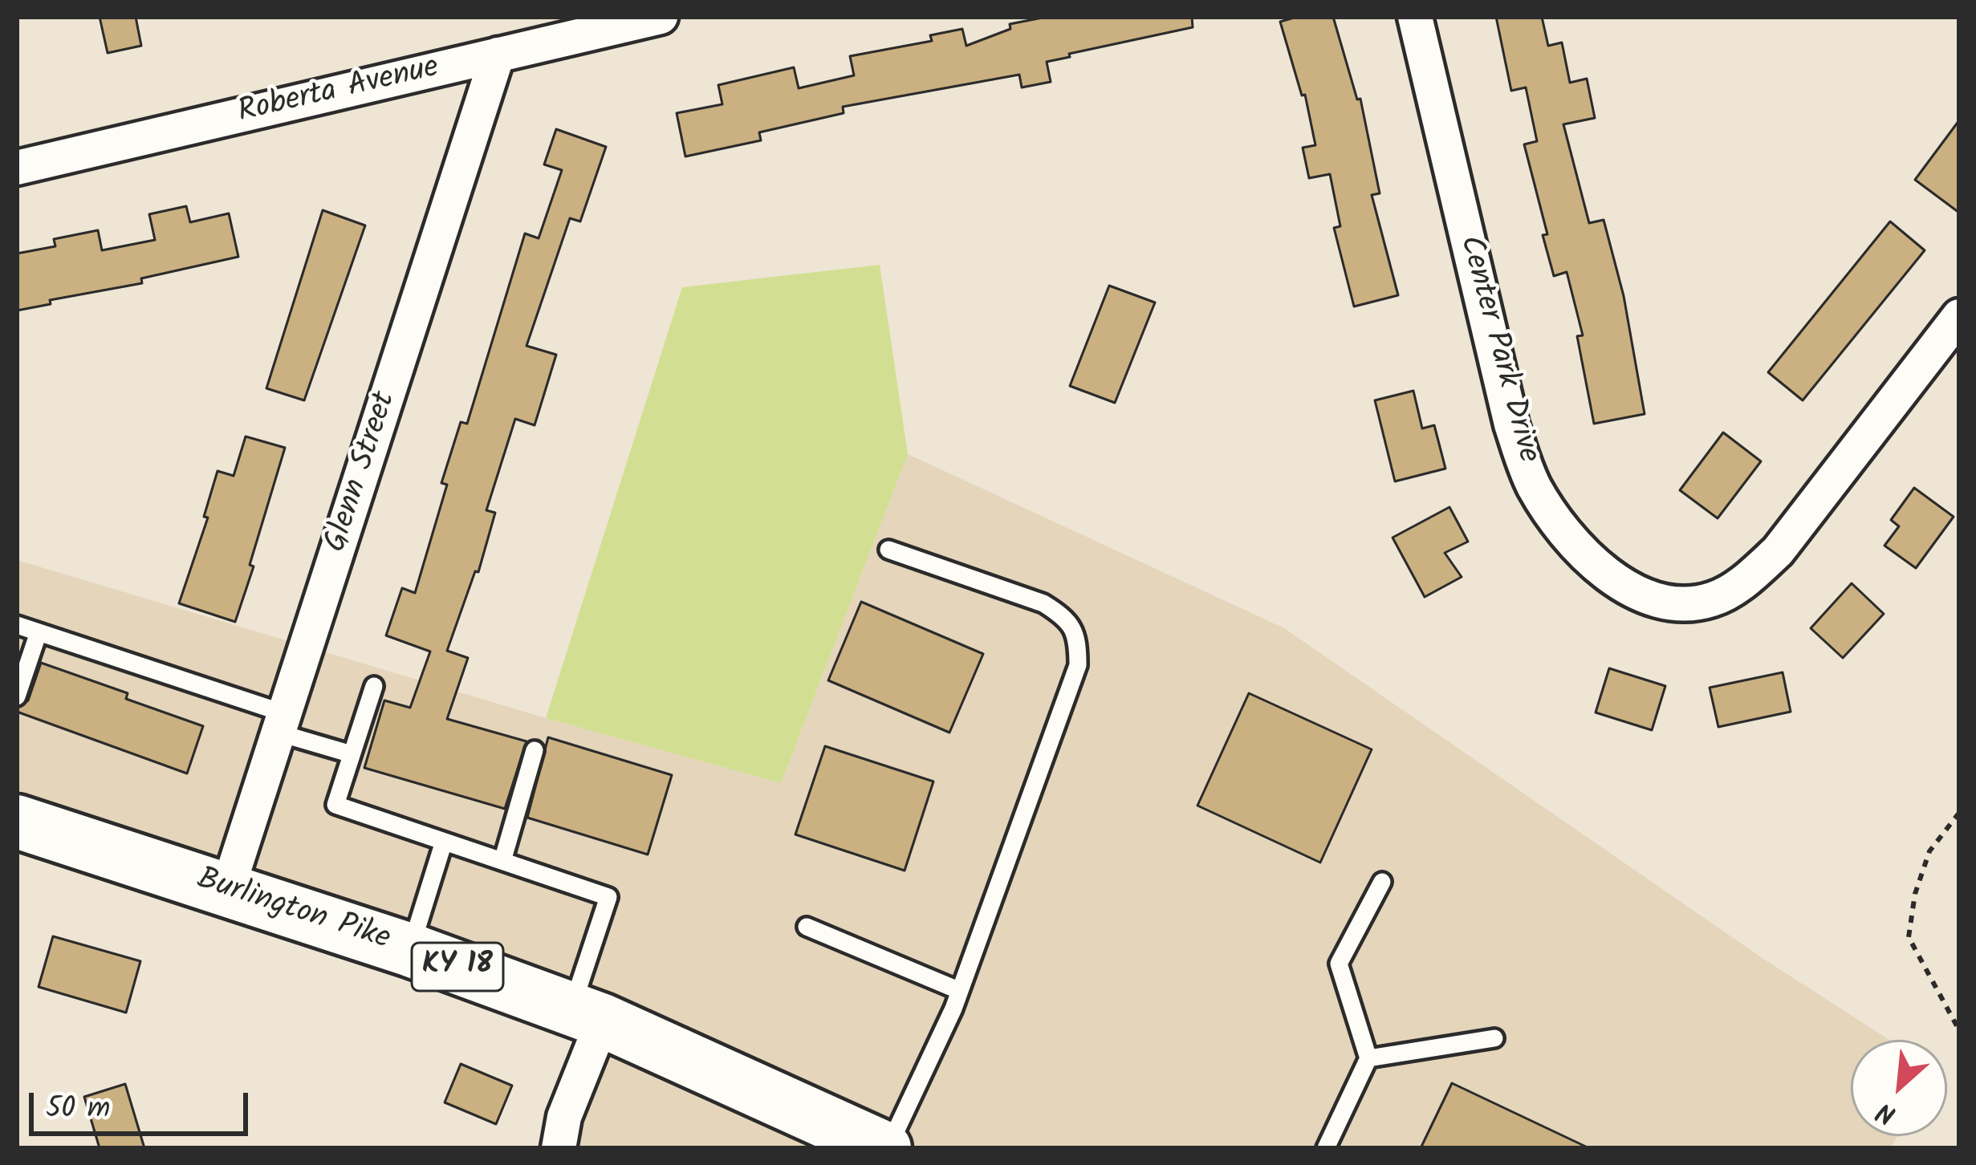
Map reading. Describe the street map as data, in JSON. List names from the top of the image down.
{
  "streets": {
    "main road": ["Burlington Pike", "KY 18"],
    "street": ["Roberta Avenue", "Center Park Drive", "Glenn Street"]
  },
  "crossings": [
    ["Roberta Avenue", "Glenn Street"],
    ["Glenn Street", "Burlington Pike"]
  ],
  "scale_bar": "50 m",
  "north": "bottom left"
}
